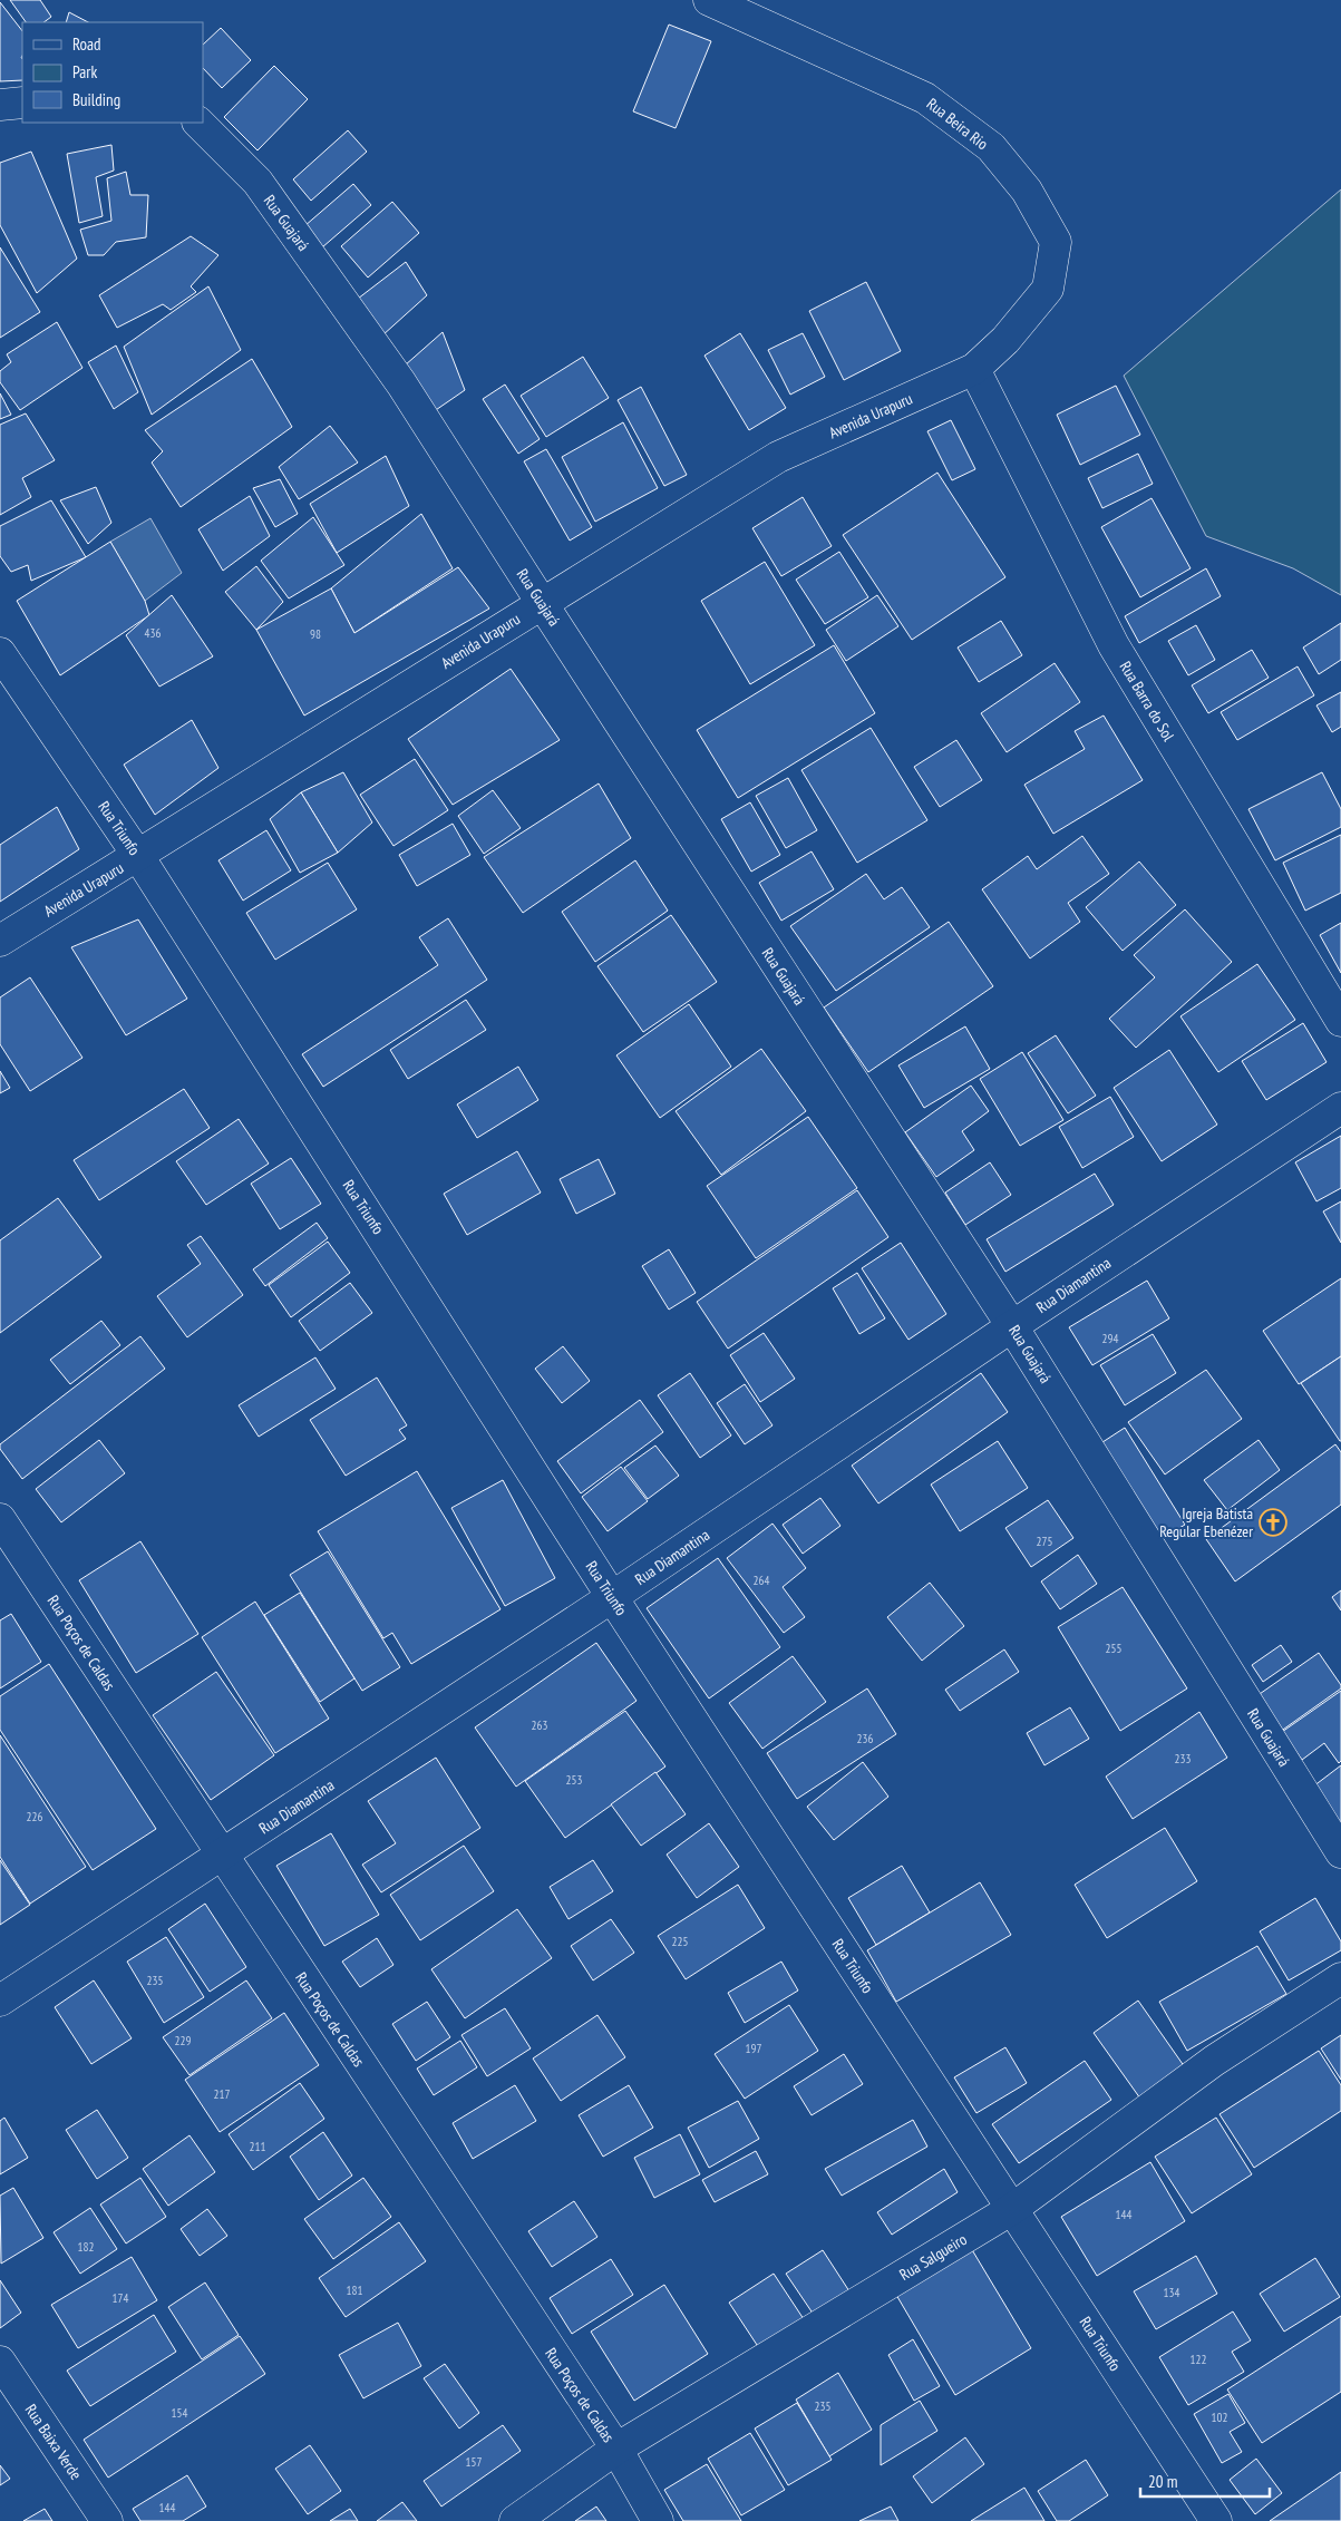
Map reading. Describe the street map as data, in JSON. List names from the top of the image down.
{
  "streets": {
    "street": [
      "Rua Beira Rio",
      "Rua Guajará",
      "Avenida Urapuru",
      "Rua Barra do Sol",
      "Rua Triunfo",
      "Rua Diamantina",
      "Rua Poços de Caldas",
      "Rua Salgueiro",
      "Rua Baixa Verde"
    ]
  },
  "crossings": [
    ["Rua Beira Rio", "Avenida Urapuru"],
    ["Rua Beira Rio", "Rua Barra do Sol"],
    ["Rua Guajará", "Avenida Urapuru"],
    ["Rua Guajará", "Rua Diamantina"],
    ["Avenida Urapuru", "Rua Barra do Sol"],
    ["Avenida Urapuru", "Rua Triunfo"],
    ["Rua Triunfo", "Rua Diamantina"],
    ["Rua Triunfo", "Rua Salgueiro"],
    ["Rua Diamantina", "Rua Poços de Caldas"],
    ["Rua Poços de Caldas", "Rua Salgueiro"]
  ],
  "places": {
    "church": ["Igreja Batista Regular Ebenézer"]
  },
  "house_numbers": [
    "436",
    "98",
    "294",
    "275",
    "264",
    "255",
    "263",
    "236",
    "233",
    "253",
    "226",
    "225",
    "235",
    "229",
    "197",
    "217",
    "211",
    "144",
    "182",
    "181",
    "134",
    "174",
    "122",
    "235",
    "154",
    "102",
    "157",
    "144"
  ],
  "legend": ["Road", "Park", "Building"],
  "scale_bar": "20 m"
}
